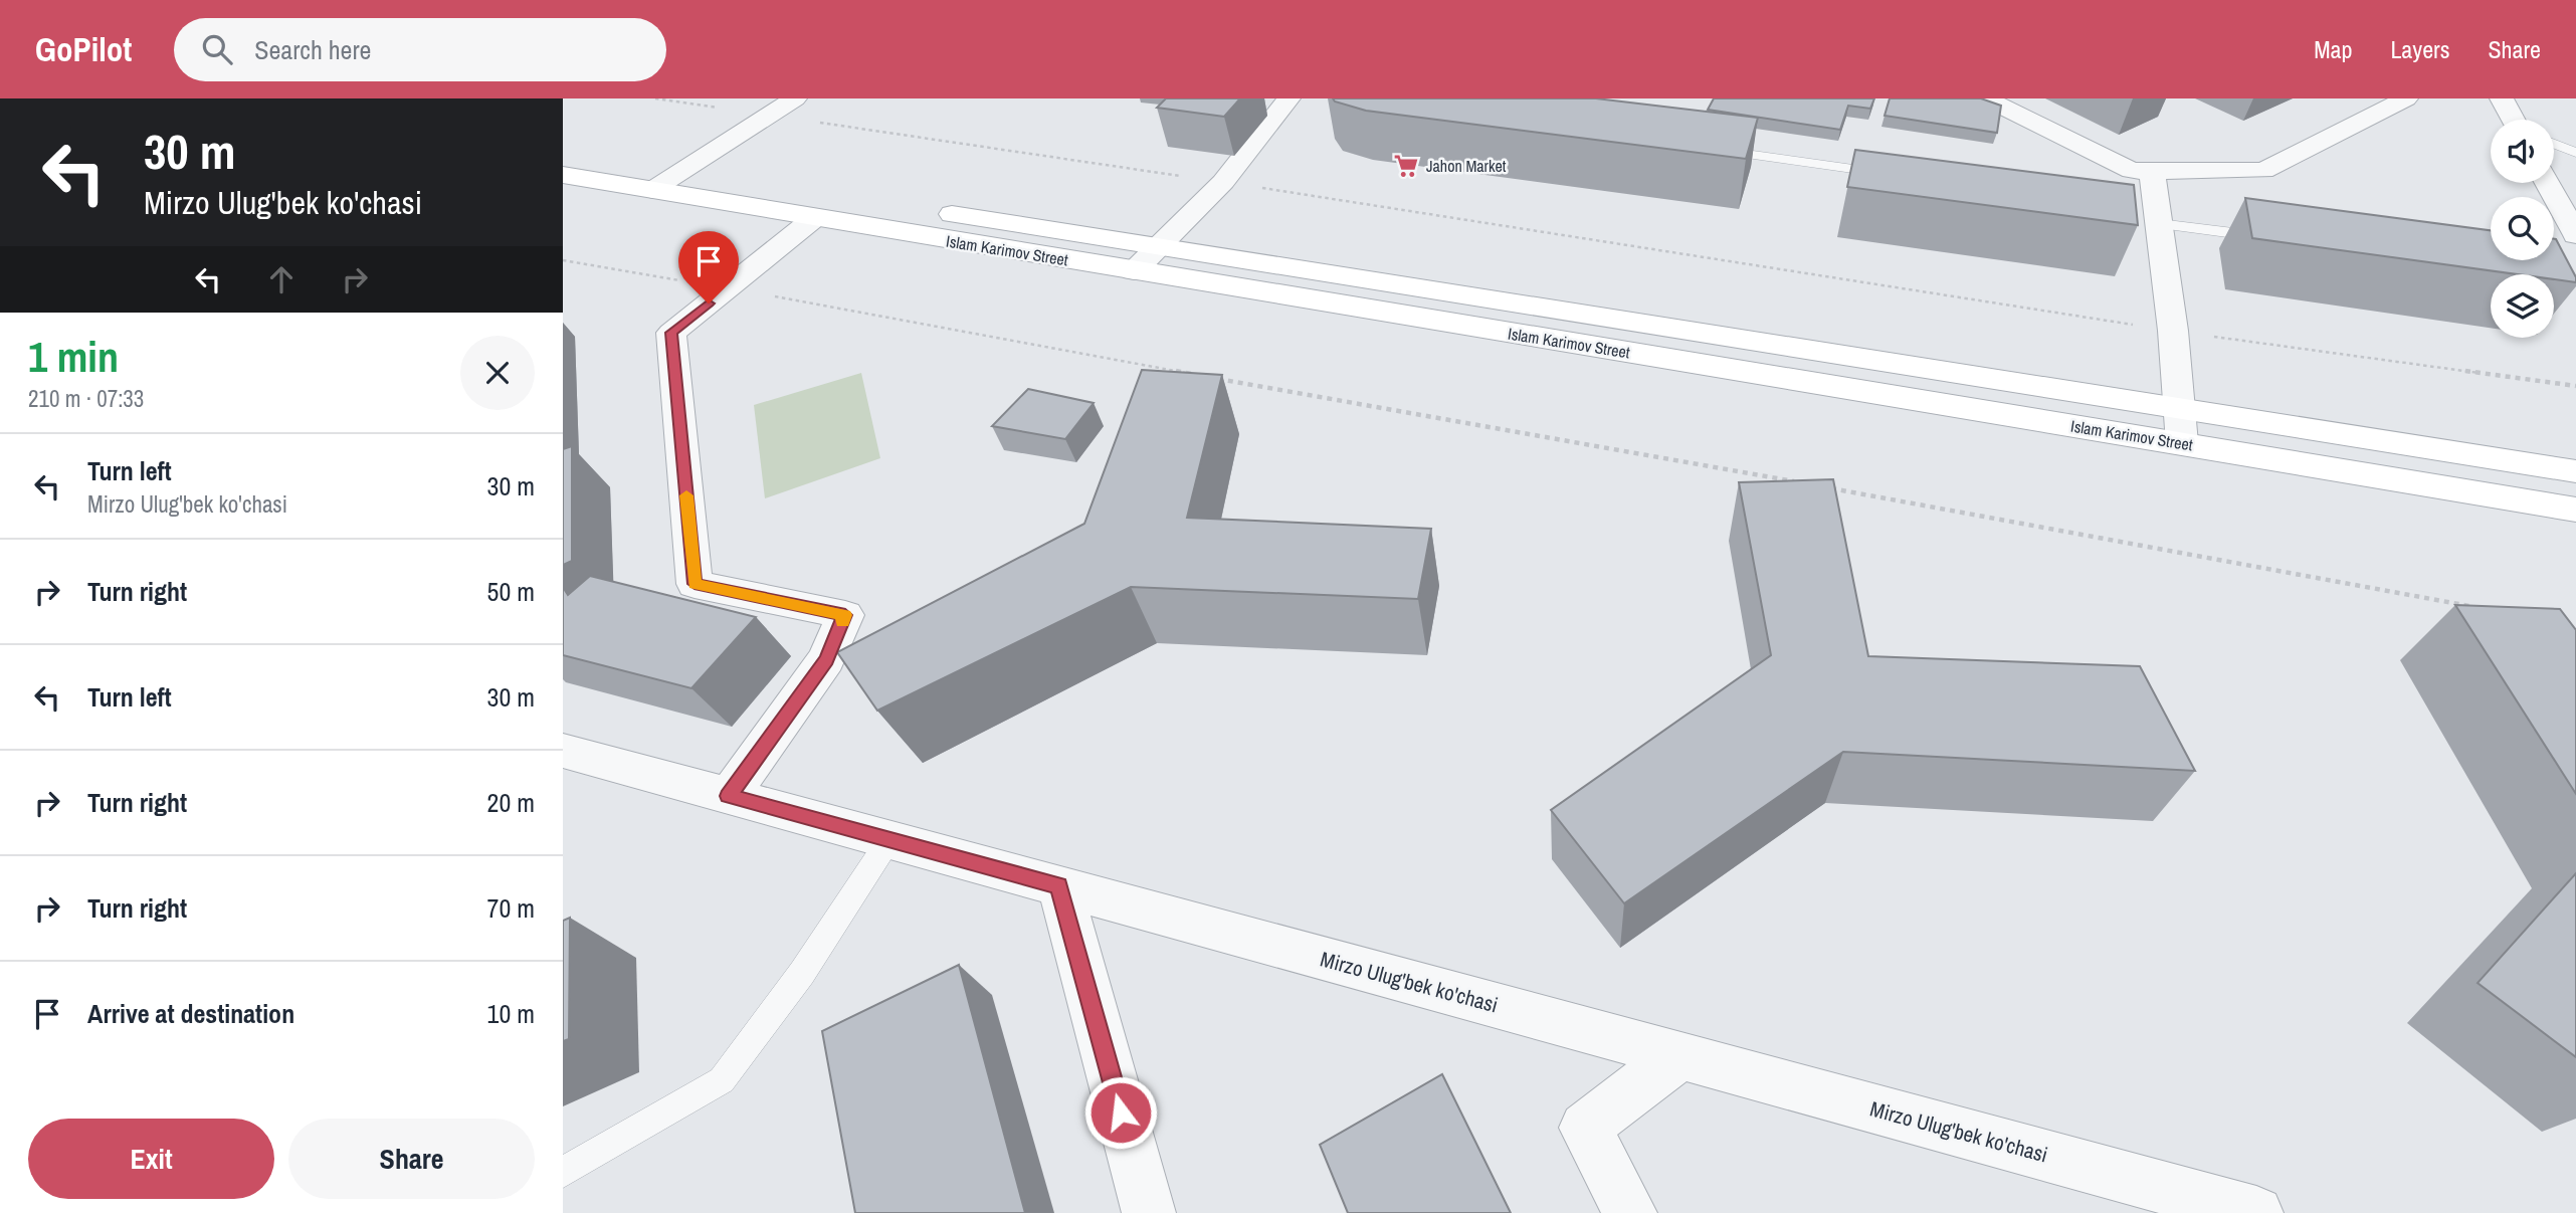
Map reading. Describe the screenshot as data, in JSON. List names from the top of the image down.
{
  "streets": {
    "main road": ["Islam Karimov Street"],
    "street": ["Mirzo Ulug'bek ko'chasi"]
  },
  "places": {
    "supermarket": ["Jahon Market"]
  },
  "page": {
    "header": "GoPilot",
    "search": "Search here",
    "nav": ["Map", "Layers", "Share"],
    "turn": ["30 m", "Mirzo Ulug'bek ko'chasi"],
    "heading": ["1 min", "210 m · 07:33"],
    "list": [
      {
        "name": "Turn left",
        "note": "Mirzo Ulug'bek ko'chasi",
        "value": "30 m"
      },
      {
        "name": "Turn right",
        "value": "50 m"
      },
      {
        "name": "Turn left",
        "value": "30 m"
      },
      {
        "name": "Turn right",
        "value": "20 m"
      },
      {
        "name": "Turn right",
        "value": "70 m"
      },
      {
        "name": "Arrive at destination",
        "value": "10 m"
      }
    ],
    "buttons": ["Exit", "Share"]
  }
}
